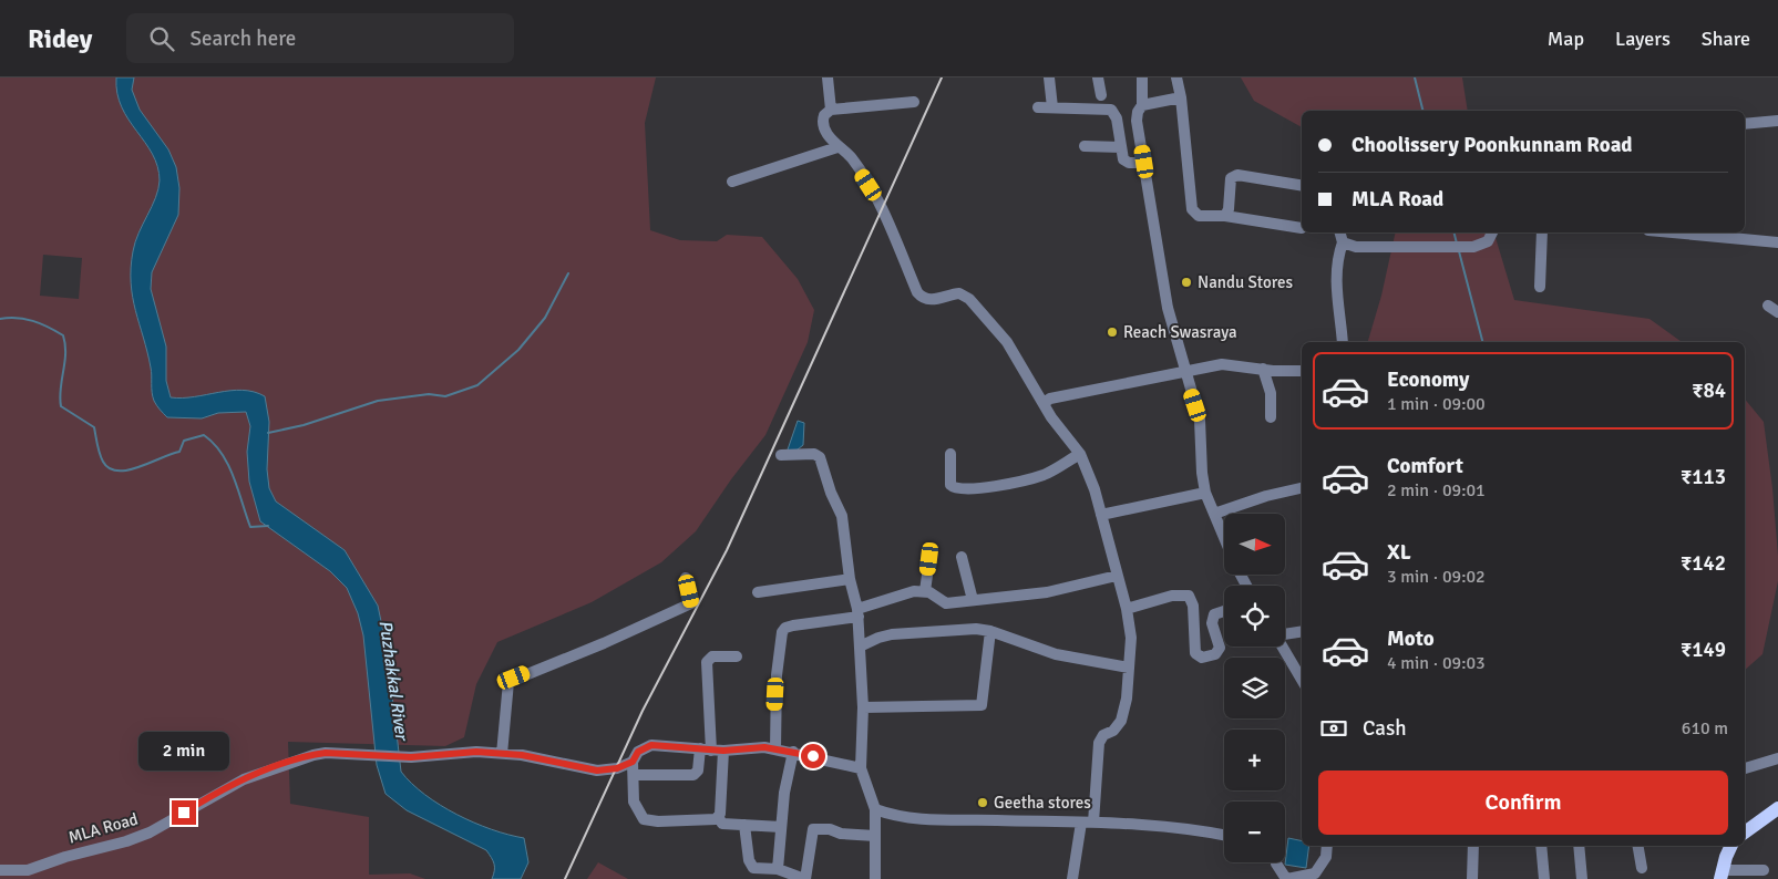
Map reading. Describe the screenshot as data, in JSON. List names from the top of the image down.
{
  "streets": {
    "street": ["MLA Road"]
  },
  "water": ["Puzhakkal River"],
  "places": ["Nandu Stores", "Reach Swasraya", "Geetha stores"],
  "north": "right",
  "page": {
    "header": "Ridey",
    "search": "Search here",
    "nav": ["Map", "Layers", "Share"],
    "banner": ["Choolissery Poonkunnam Road", "MLA Road"],
    "list": [
      {
        "name": "Economy",
        "note": "1 min · 09:00",
        "value": "₹84"
      },
      {
        "name": "Comfort",
        "note": "2 min · 09:01",
        "value": "₹113"
      },
      {
        "name": "XL",
        "note": "3 min · 09:02",
        "value": "₹142"
      },
      {
        "name": "Moto",
        "note": "4 min · 09:03",
        "value": "₹149"
      }
    ],
    "map_buttons": ["+", "−"],
    "pay": ["Cash", "610 m"],
    "bubble": "2 min",
    "buttons": "Confirm"
  }
}
